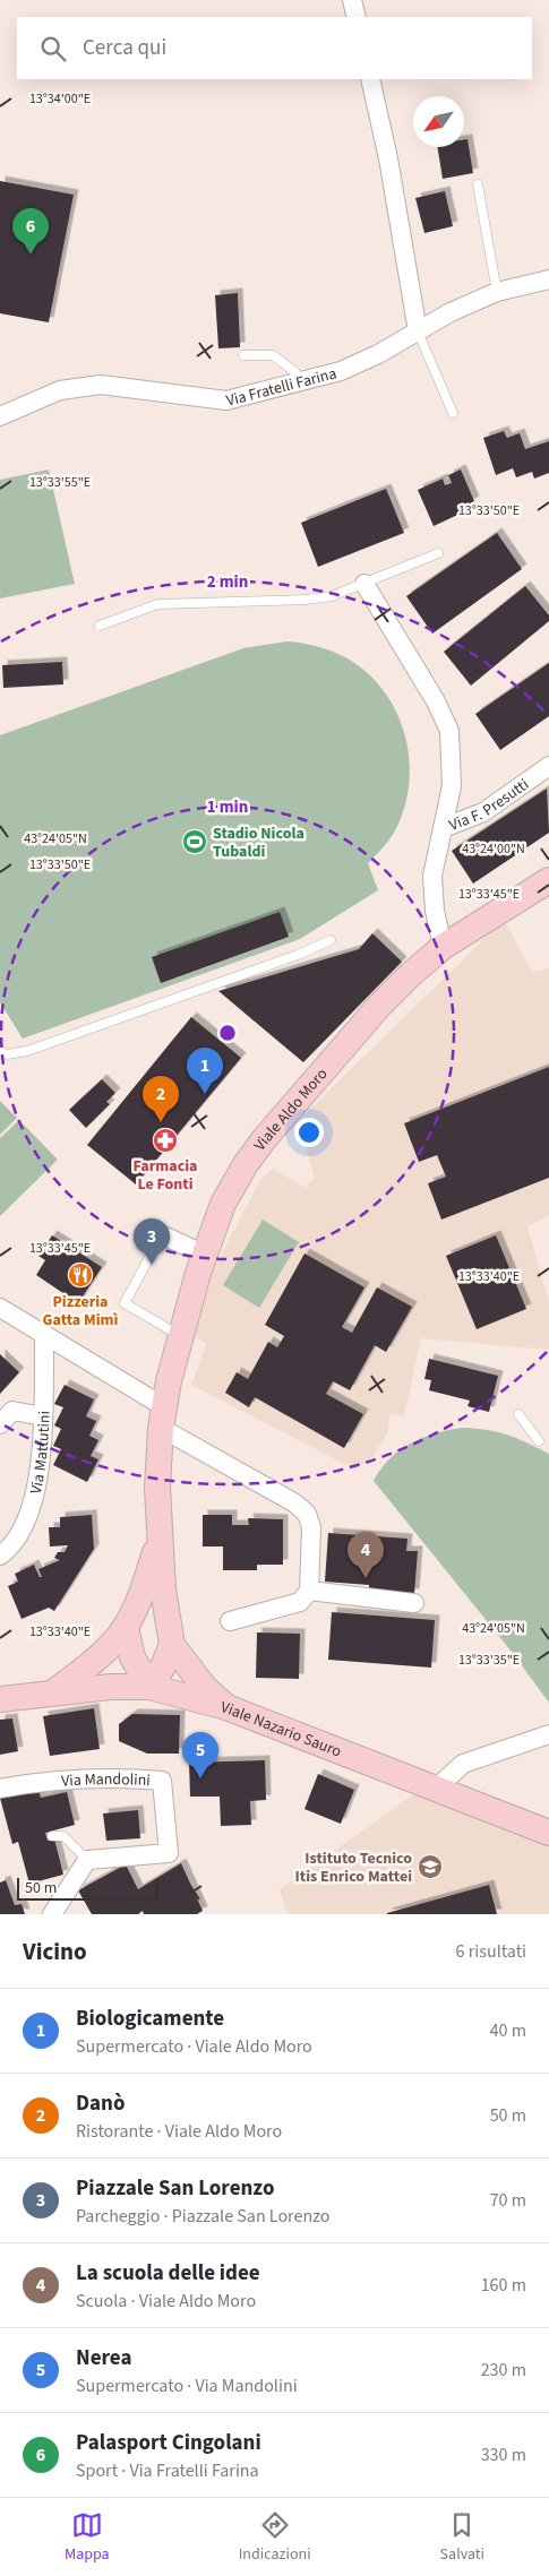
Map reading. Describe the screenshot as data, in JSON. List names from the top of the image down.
{
  "streets": {
    "street": [
      "Via Fratelli Farina",
      "Via F. Presutti",
      "Viale Aldo Moro",
      "Via Mattutini",
      "Viale Nazario Sauro",
      "Via Mandolini"
    ]
  },
  "crossings": [
    ["Via F. Presutti", "Viale Aldo Moro"],
    ["Viale Aldo Moro", "Viale Nazario Sauro"]
  ],
  "places": {
    "sports": ["Stadio Nicola Tubaldi"],
    "pharmacy": ["Farmacia Le Fonti"],
    "restaurant": ["Pizzeria Gatta Mimì"],
    "school or university": ["Istituto Tecnico Itis Enrico Mattei"]
  },
  "scale_bar": "50 m",
  "north": "bottom left",
  "page": {
    "search": "Cerca qui",
    "pins": [
      "6",
      "1",
      "2",
      "3",
      "4",
      "5"
    ],
    "scale": "50 m",
    "heading": ["Vicino", "6 risultati"],
    "list": [
      {
        "mark": "1",
        "name": "Biologicamente",
        "note": "Supermercato · Viale Aldo Moro",
        "value": "40 m"
      },
      {
        "mark": "2",
        "name": "Danò",
        "note": "Ristorante · Viale Aldo Moro",
        "value": "50 m"
      },
      {
        "mark": "3",
        "name": "Piazzale San Lorenzo",
        "note": "Parcheggio · Piazzale San Lorenzo",
        "value": "70 m"
      },
      {
        "mark": "4",
        "name": "La scuola delle idee",
        "note": "Scuola · Viale Aldo Moro",
        "value": "160 m"
      },
      {
        "mark": "5",
        "name": "Nerea",
        "note": "Supermercato · Via Mandolini",
        "value": "230 m"
      },
      {
        "mark": "6",
        "name": "Palasport Cingolani",
        "note": "Sport · Via Fratelli Farina",
        "value": "330 m"
      }
    ],
    "nav": ["Mappa", "Indicazioni", "Salvati"]
  },
  "coordinates": [
    "13°34'00\"E",
    "13°33'55\"E",
    "13°33'50\"E",
    "43°24'05\"N",
    "43°24'00\"N",
    "13°33'45\"E",
    "13°33'40\"E",
    "13°33'35\"E"
  ],
  "rings": ["2 min", "1 min"]
}
